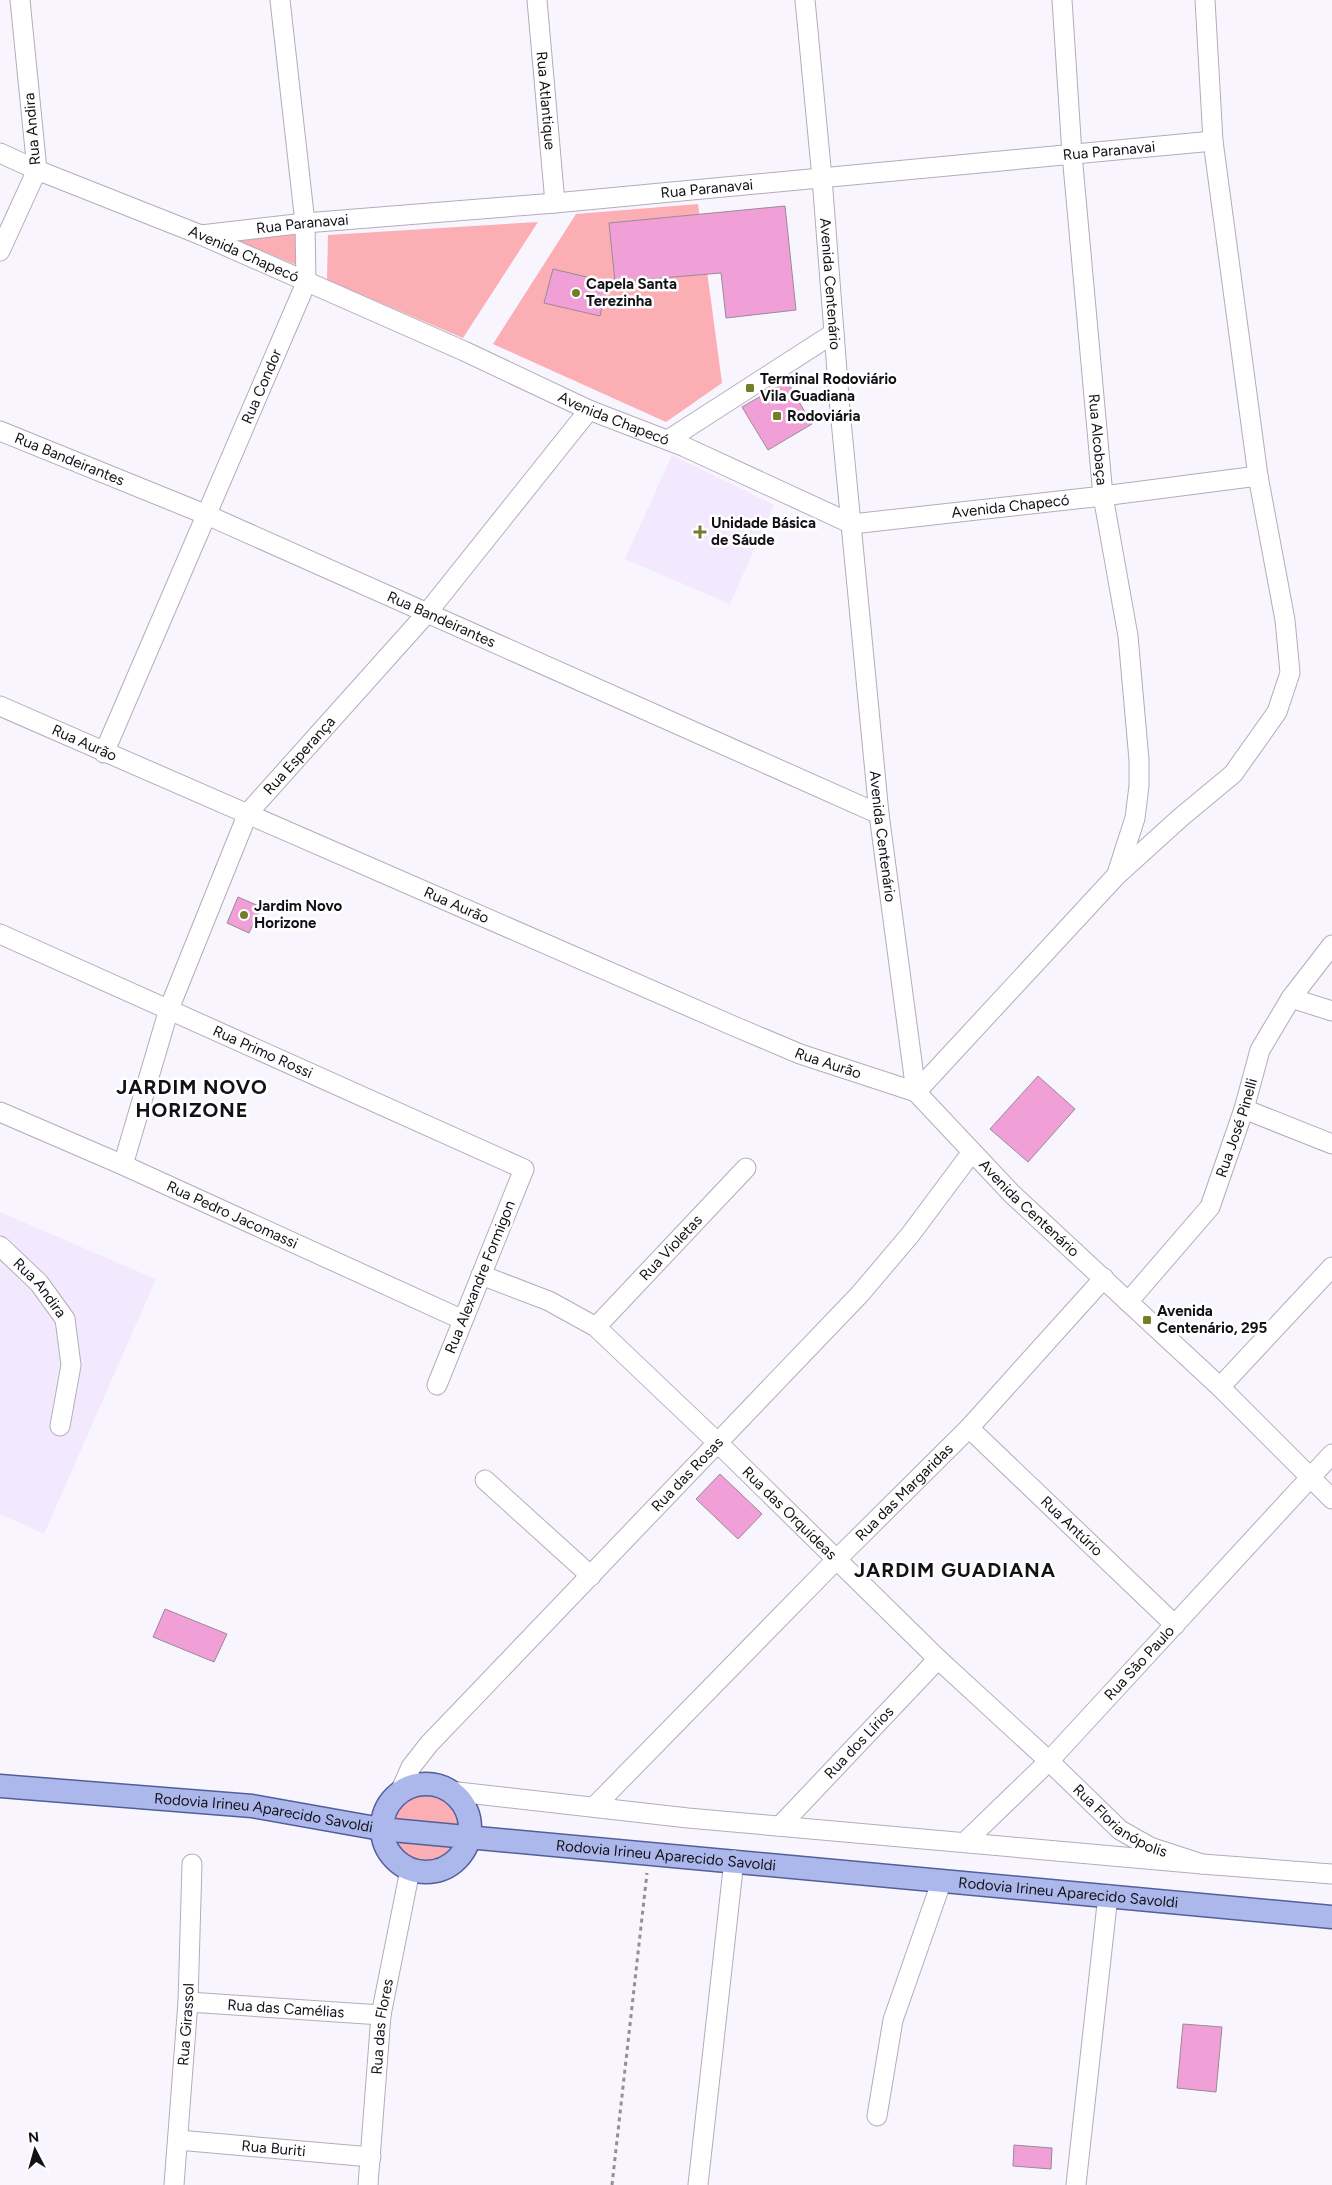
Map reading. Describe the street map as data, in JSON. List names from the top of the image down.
{
  "streets": {
    "main road": ["Rodovia Irineu Aparecido Savoldi"],
    "street": [
      "Rua Atlantique",
      "Rua Andira",
      "Rua Paranavai",
      "Avenida Chapecó",
      "Avenida Centenário",
      "Rua Condor",
      "Rua Alcobaça",
      "Rua Bandeirantes",
      "Rua Aurão",
      "Rua Esperança",
      "Rua Primo Rossi",
      "Rua José Pinelli",
      "Rua Pedro Jacomassi",
      "Rua Violetas",
      "Rua Alexandre Formigon",
      "Rua das Rosas",
      "Rua das Margaridas",
      "Rua das Orquídeas",
      "Rua Antúrio",
      "Rua São Paulo",
      "Rua dos Lírios",
      "Rua Florianópolis",
      "Rua das Camélias",
      "Rua Girassol",
      "Rua das Flores",
      "Rua Buriti"
    ]
  },
  "crossings": [
    ["Rua Atlantique", "Rua Paranavai"],
    ["Rua Andira", "Avenida Chapecó"],
    ["Rua Paranavai", "Avenida Chapecó"],
    ["Rua Paranavai", "Avenida Centenário"],
    ["Rua Paranavai", "Rua Condor"],
    ["Rua Paranavai", "Rua Alcobaça"],
    ["Avenida Chapecó", "Avenida Centenário"],
    ["Avenida Chapecó", "Rua Condor"],
    ["Avenida Chapecó", "Rua Alcobaça"],
    ["Avenida Chapecó", "Rua Esperança"],
    ["Avenida Centenário", "Rua Bandeirantes"],
    ["Avenida Centenário", "Rua Aurão"],
    ["Avenida Centenário", "Rua José Pinelli"],
    ["Avenida Centenário", "Rua das Rosas"],
    ["Avenida Centenário", "Rua das Margaridas"],
    ["Avenida Centenário", "Rua São Paulo"],
    ["Rua Condor", "Rua Bandeirantes"],
    ["Rua Condor", "Rua Aurão"],
    ["Rua Bandeirantes", "Rua Esperança"],
    ["Rua Aurão", "Rua Esperança"],
    ["Rua Esperança", "Rua Primo Rossi"],
    ["Rua Esperança", "Rua Pedro Jacomassi"],
    ["Rua Primo Rossi", "Rua Alexandre Formigon"],
    ["Rua Pedro Jacomassi", "Rua Alexandre Formigon"],
    ["Rua Violetas", "Rua das Orquídeas"],
    ["Rua Alexandre Formigon", "Rua das Orquídeas"],
    ["Rua das Rosas", "Rua das Orquídeas"],
    ["Rua das Margaridas", "Rua das Orquídeas"],
    ["Rua das Margaridas", "Rua Antúrio"],
    ["Rua das Orquídeas", "Rua São Paulo"],
    ["Rua das Orquídeas", "Rua dos Lírios"],
    ["Rua das Orquídeas", "Rua Florianópolis"],
    ["Rua Antúrio", "Rua São Paulo"],
    ["Rua São Paulo", "Rua Florianópolis"],
    ["Rua das Camélias", "Rua Girassol"],
    ["Rua das Camélias", "Rua das Flores"],
    ["Rua Girassol", "Rua Buriti"],
    ["Rua das Flores", "Rua Buriti"]
  ],
  "districts": ["JARDIM NOVO HORIZONE", "JARDIM GUADIANA"],
  "places": {
    "other": ["Capela Santa Terezinha", "Jardim Novo Horizone"],
    "transit": ["Terminal Rodoviário Vila Guadiana", "Rodoviária", "Avenida Centenário, 295"],
    "health": ["Unidade Básica de Sáude"]
  },
  "north": "top"
}
